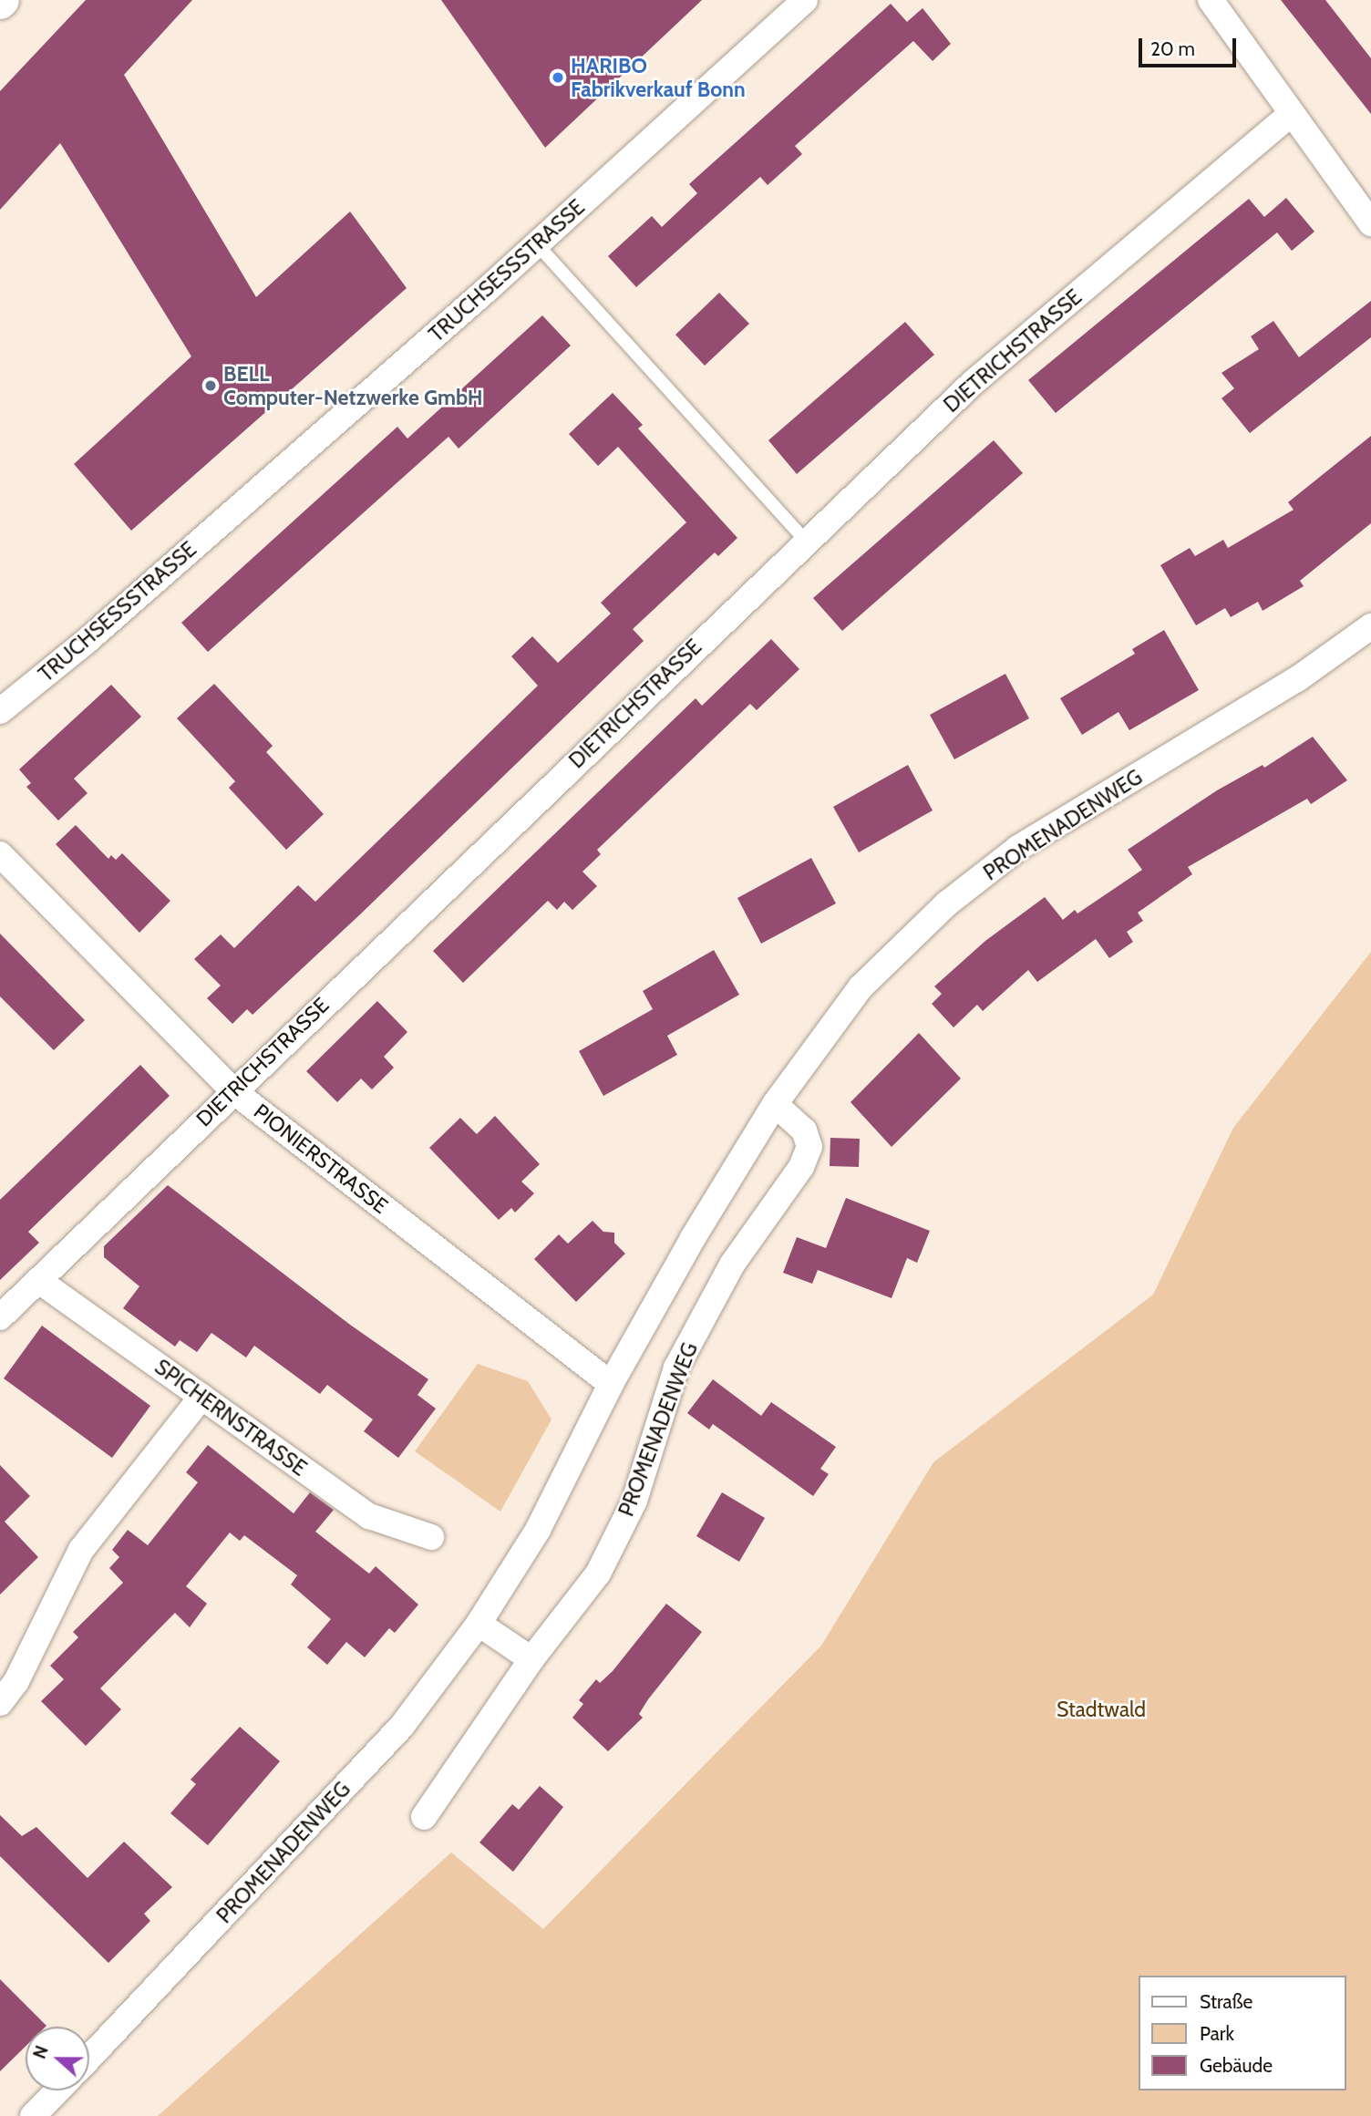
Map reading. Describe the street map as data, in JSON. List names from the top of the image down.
{
  "streets": {
    "street": [
      "TRUCHSESSSTRASSE",
      "DIETRICHSTRASSE",
      "PROMENADENWEG",
      "PIONIERSTRASSE",
      "SPICHERNSTRASSE"
    ]
  },
  "crossings": [
    ["DIETRICHSTRASSE", "PIONIERSTRASSE"],
    ["DIETRICHSTRASSE", "SPICHERNSTRASSE"],
    ["PROMENADENWEG", "PIONIERSTRASSE"]
  ],
  "parks": ["Stadtwald"],
  "places": ["HARIBO Fabrikverkauf Bonn", "BELL Computer-Netzwerke GmbH"],
  "legend": ["Straße", "Park", "Gebäude"],
  "scale_bar": "20 m",
  "north": "left"
}
